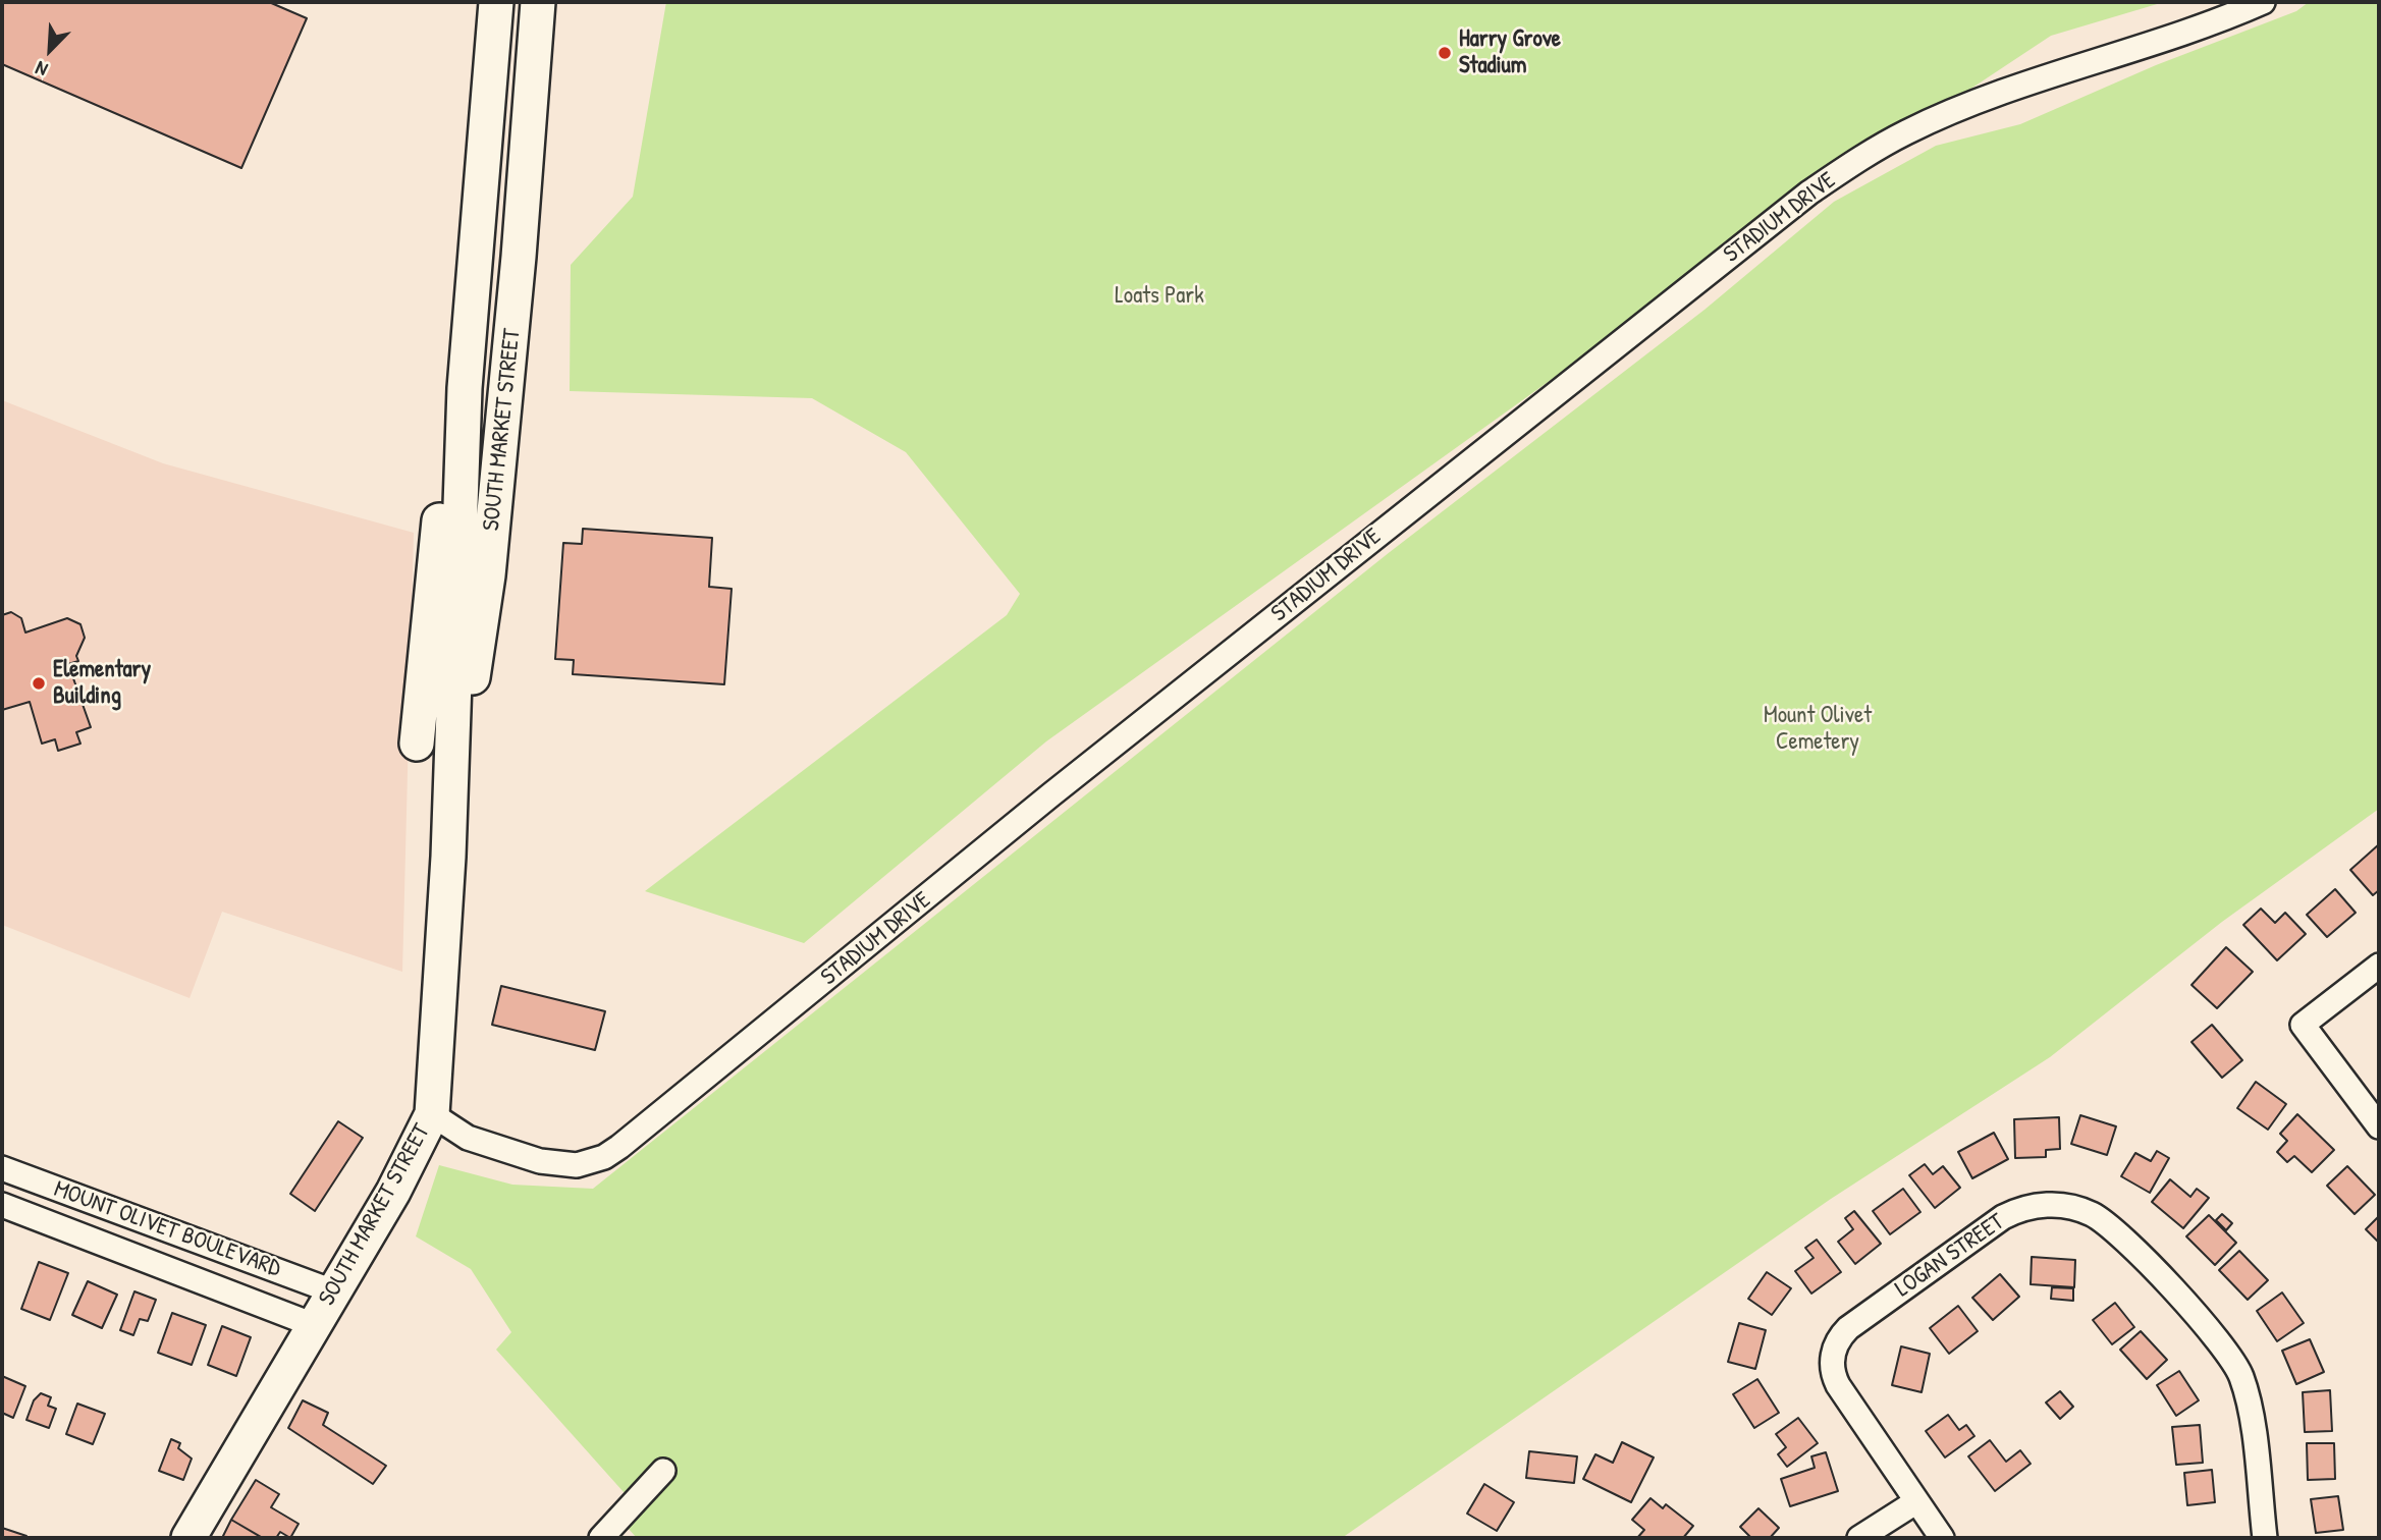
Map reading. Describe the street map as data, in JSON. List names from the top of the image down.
{
  "streets": {
    "main road": ["SOUTH MARKET STREET"],
    "street": ["STADIUM DRIVE", "MOUNT OLIVET BOULEVARD", "LOGAN STREET"]
  },
  "crossings": [
    ["STADIUM DRIVE", "SOUTH MARKET STREET"],
    ["SOUTH MARKET STREET", "MOUNT OLIVET BOULEVARD"]
  ],
  "parks": ["Loats Park", "Mount Olivet Cemetery"],
  "places": ["Harry Grove Stadium", "Elementary Building"],
  "north": "bottom left"
}
